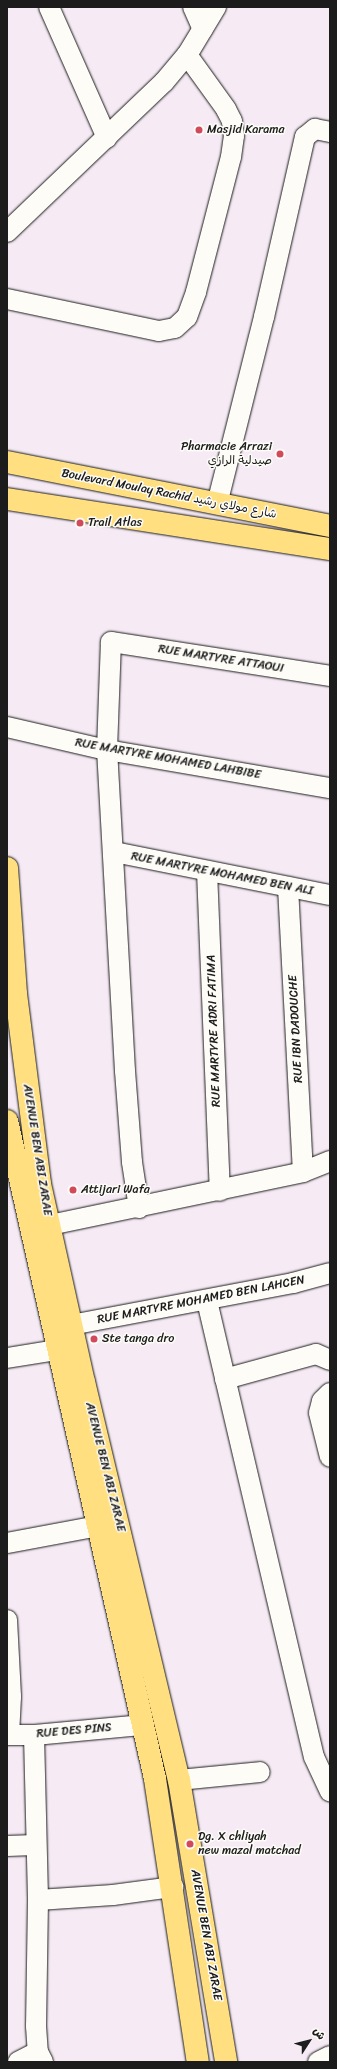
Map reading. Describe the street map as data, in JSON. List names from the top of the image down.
{
  "streets": {
    "main road": ["Boulevard Moulay Rachid شارع مولاي رشيد", "AVENUE BEN ABI ZARAE"],
    "street": [
      "RUE MARTYRE ATTAOUI",
      "RUE MARTYRE MOHAMED LAHBIBE",
      "RUE MARTYRE MOHAMED BEN ALI",
      "RUE IBN DADOUCHE",
      "RUE MARTYRE ADRI FATIMA",
      "RUE MARTYRE MOHAMED BEN LAHCEN",
      "RUE DES PINS"
    ]
  },
  "crossings": [
    ["RUE MARTYRE ATTAOUI", "RUE MARTYRE MOHAMED LAHBIBE"],
    ["RUE MARTYRE MOHAMED BEN ALI", "RUE IBN DADOUCHE"],
    ["RUE MARTYRE MOHAMED BEN ALI", "RUE MARTYRE ADRI FATIMA"],
    ["AVENUE BEN ABI ZARAE", "RUE MARTYRE MOHAMED BEN LAHCEN"],
    ["AVENUE BEN ABI ZARAE", "RUE DES PINS"]
  ],
  "places": [
    "Masjid Karama",
    "Pharmacie Arrazi صيدلية الرازي",
    "Trail Atlas",
    "Attijari Wafa",
    "Ste tanga dro",
    "Dg. X chliyah new mazal matchad"
  ],
  "north": "top right"
}
